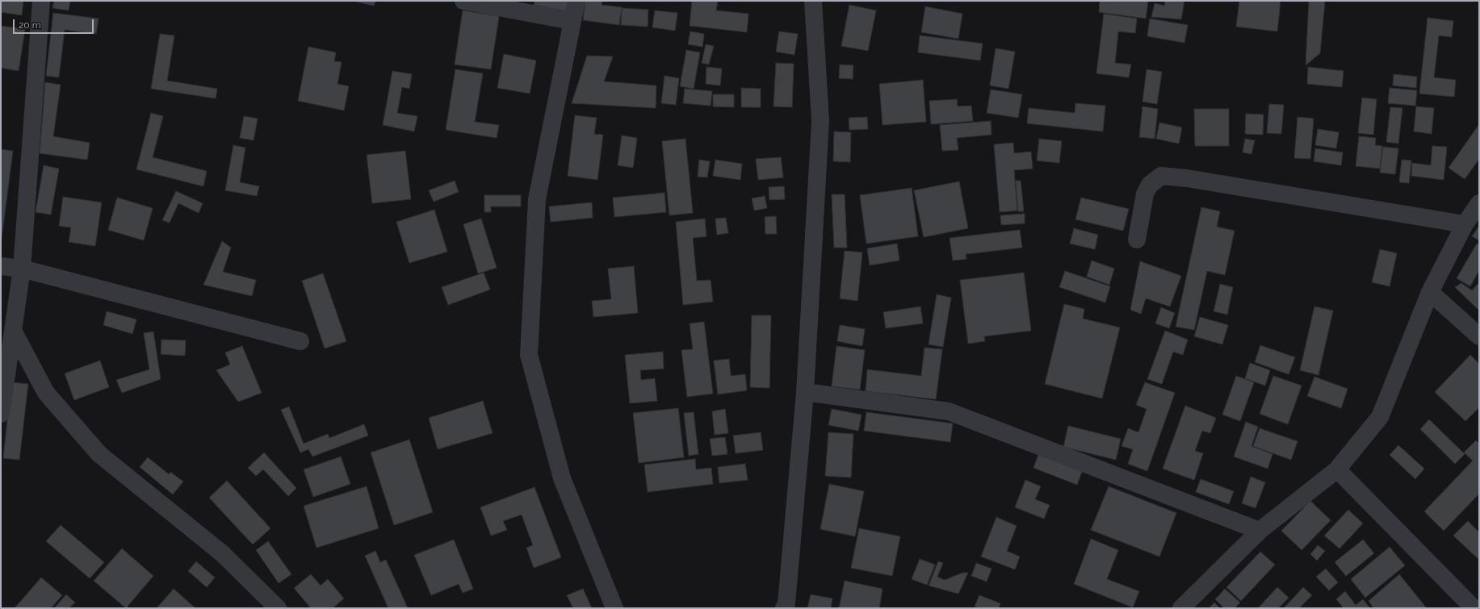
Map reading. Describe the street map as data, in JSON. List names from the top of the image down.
{
  "scale_bar": "20 m"
}
